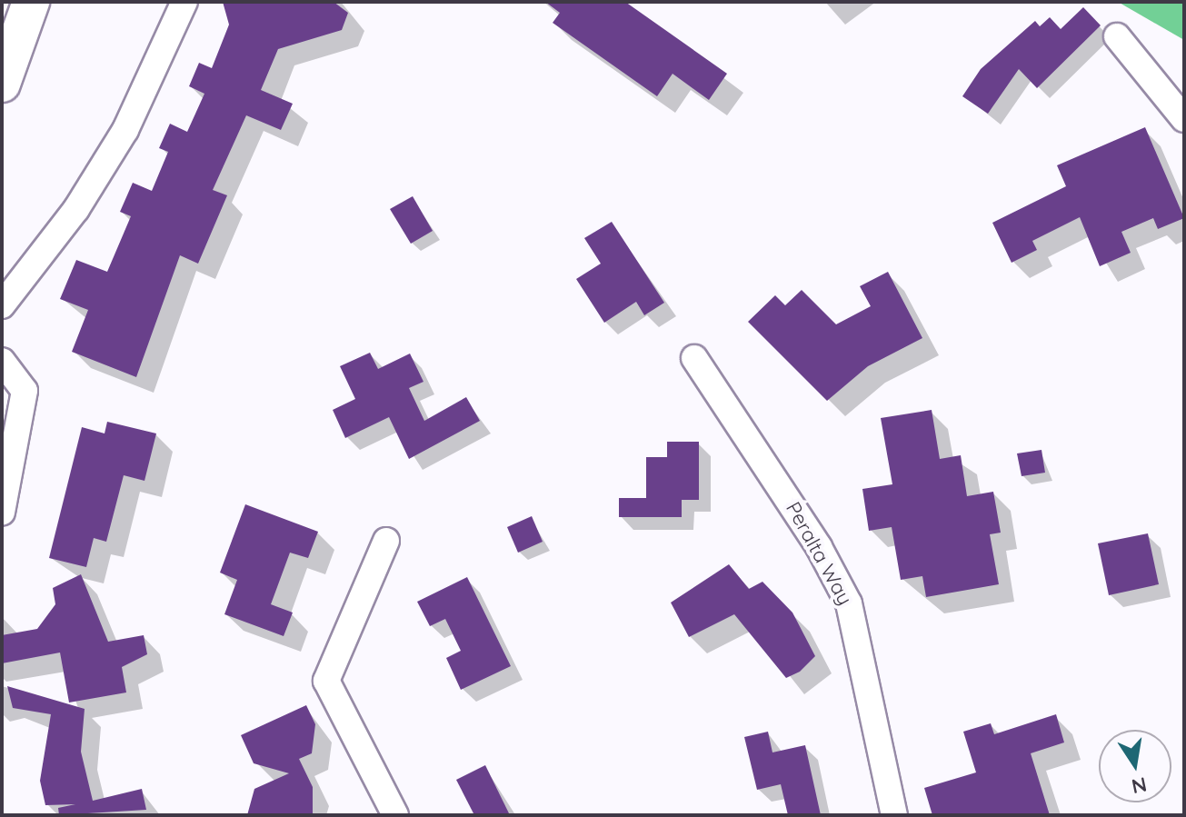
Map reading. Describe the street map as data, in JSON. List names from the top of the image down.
{
  "streets": {
    "street": ["Peralta Way"]
  },
  "north": "bottom"
}
